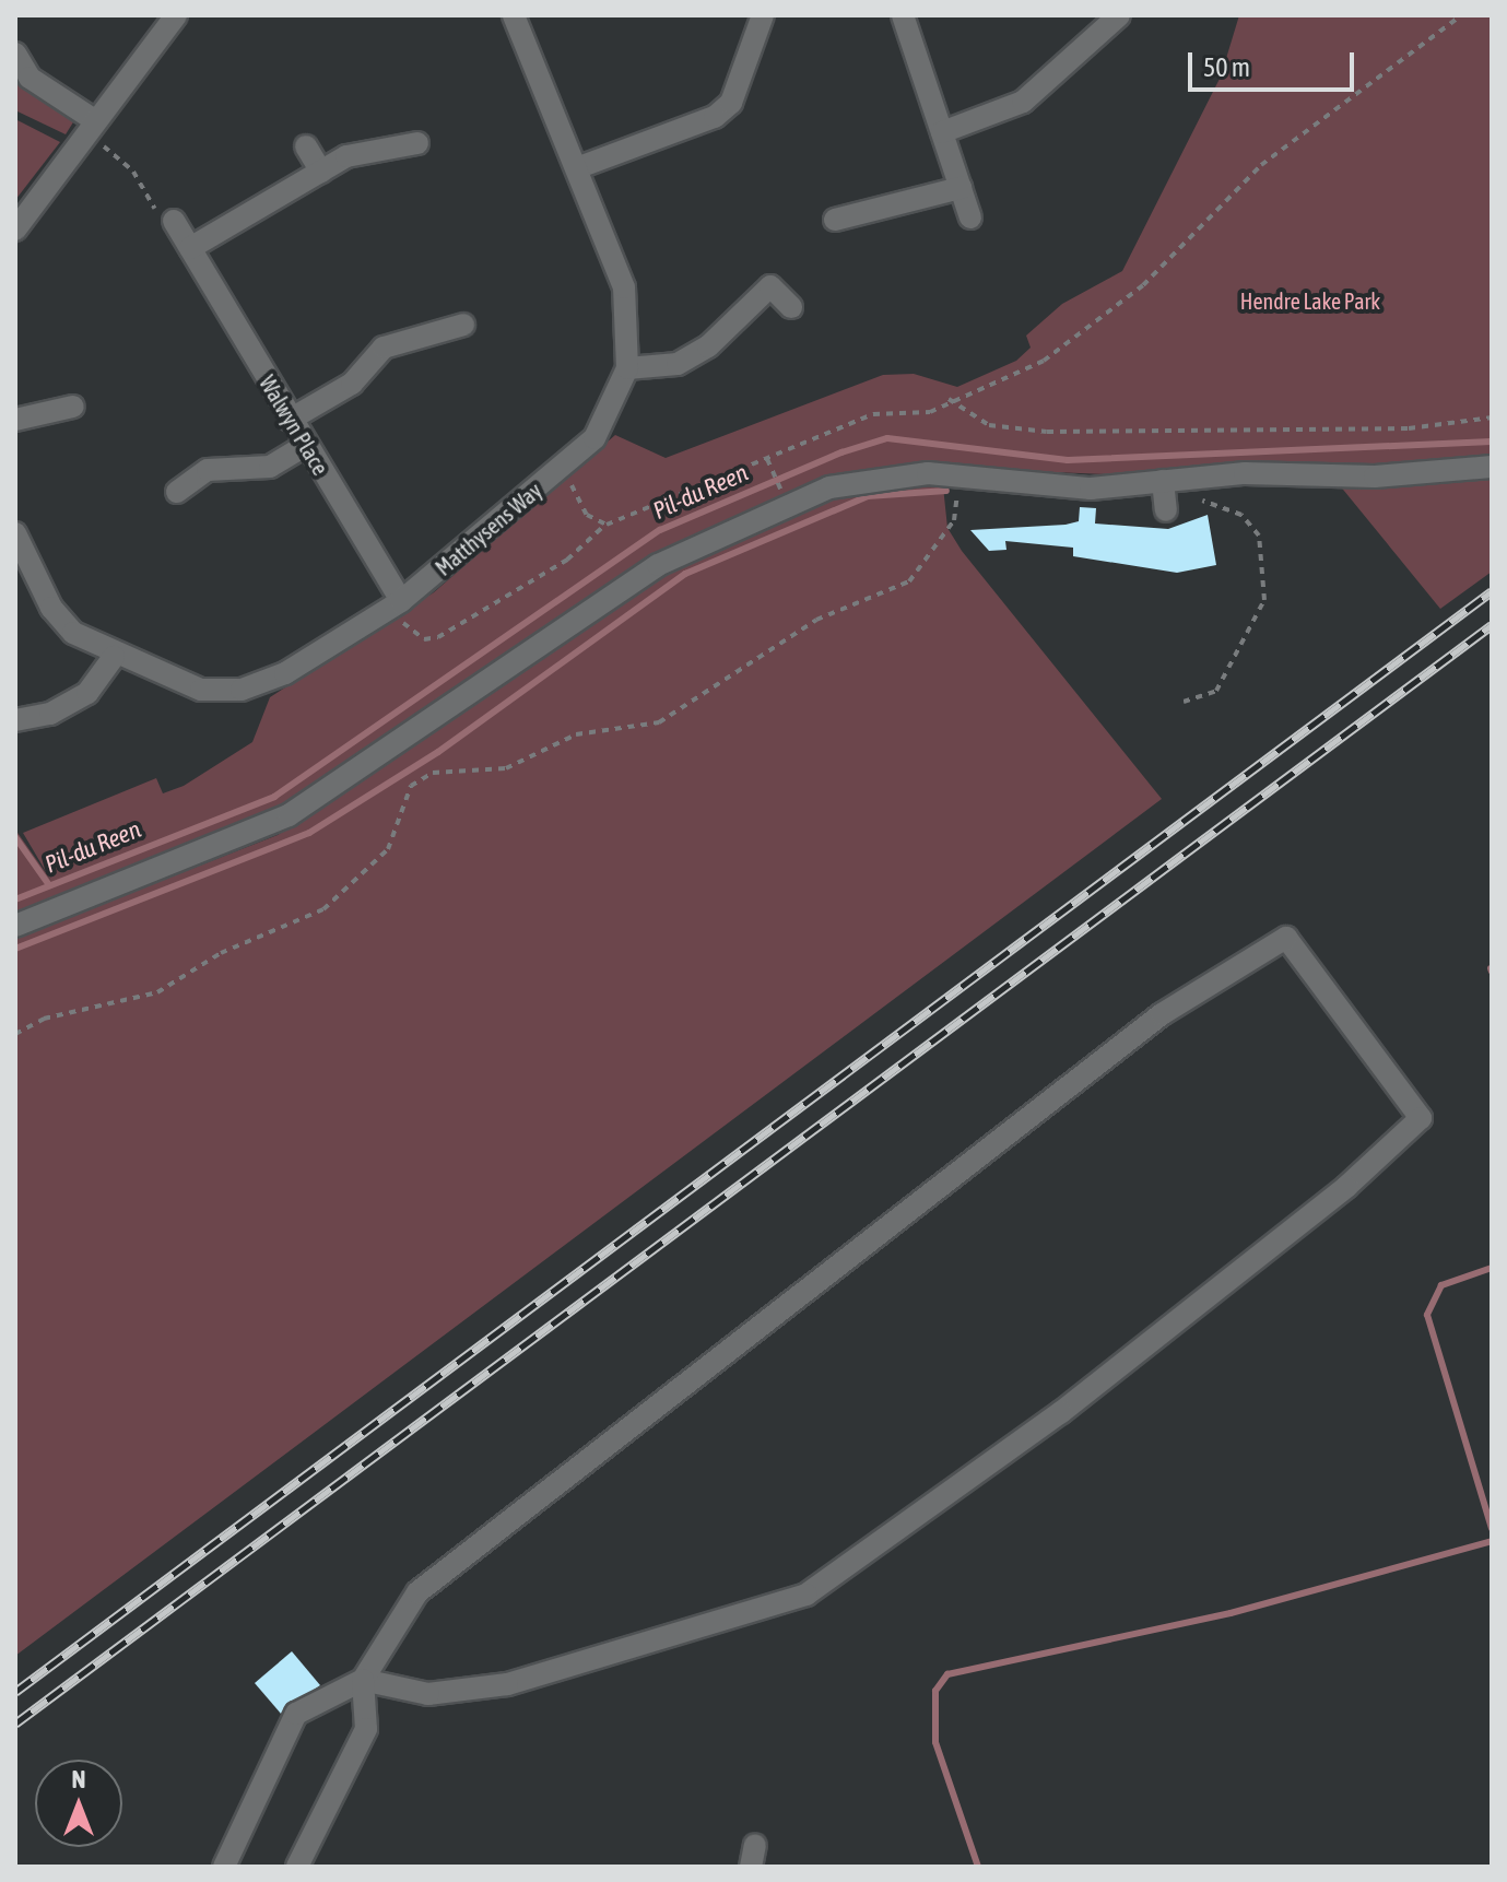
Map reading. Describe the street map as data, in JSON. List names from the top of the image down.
{
  "streets": {
    "street": ["Walwyn Place", "Matthysens Way"]
  },
  "crossings": [
    ["Walwyn Place", "Matthysens Way"]
  ],
  "water": ["Pil-du Reen"],
  "parks": ["Hendre Lake Park"],
  "scale_bar": "50 m",
  "north": "top"
}
